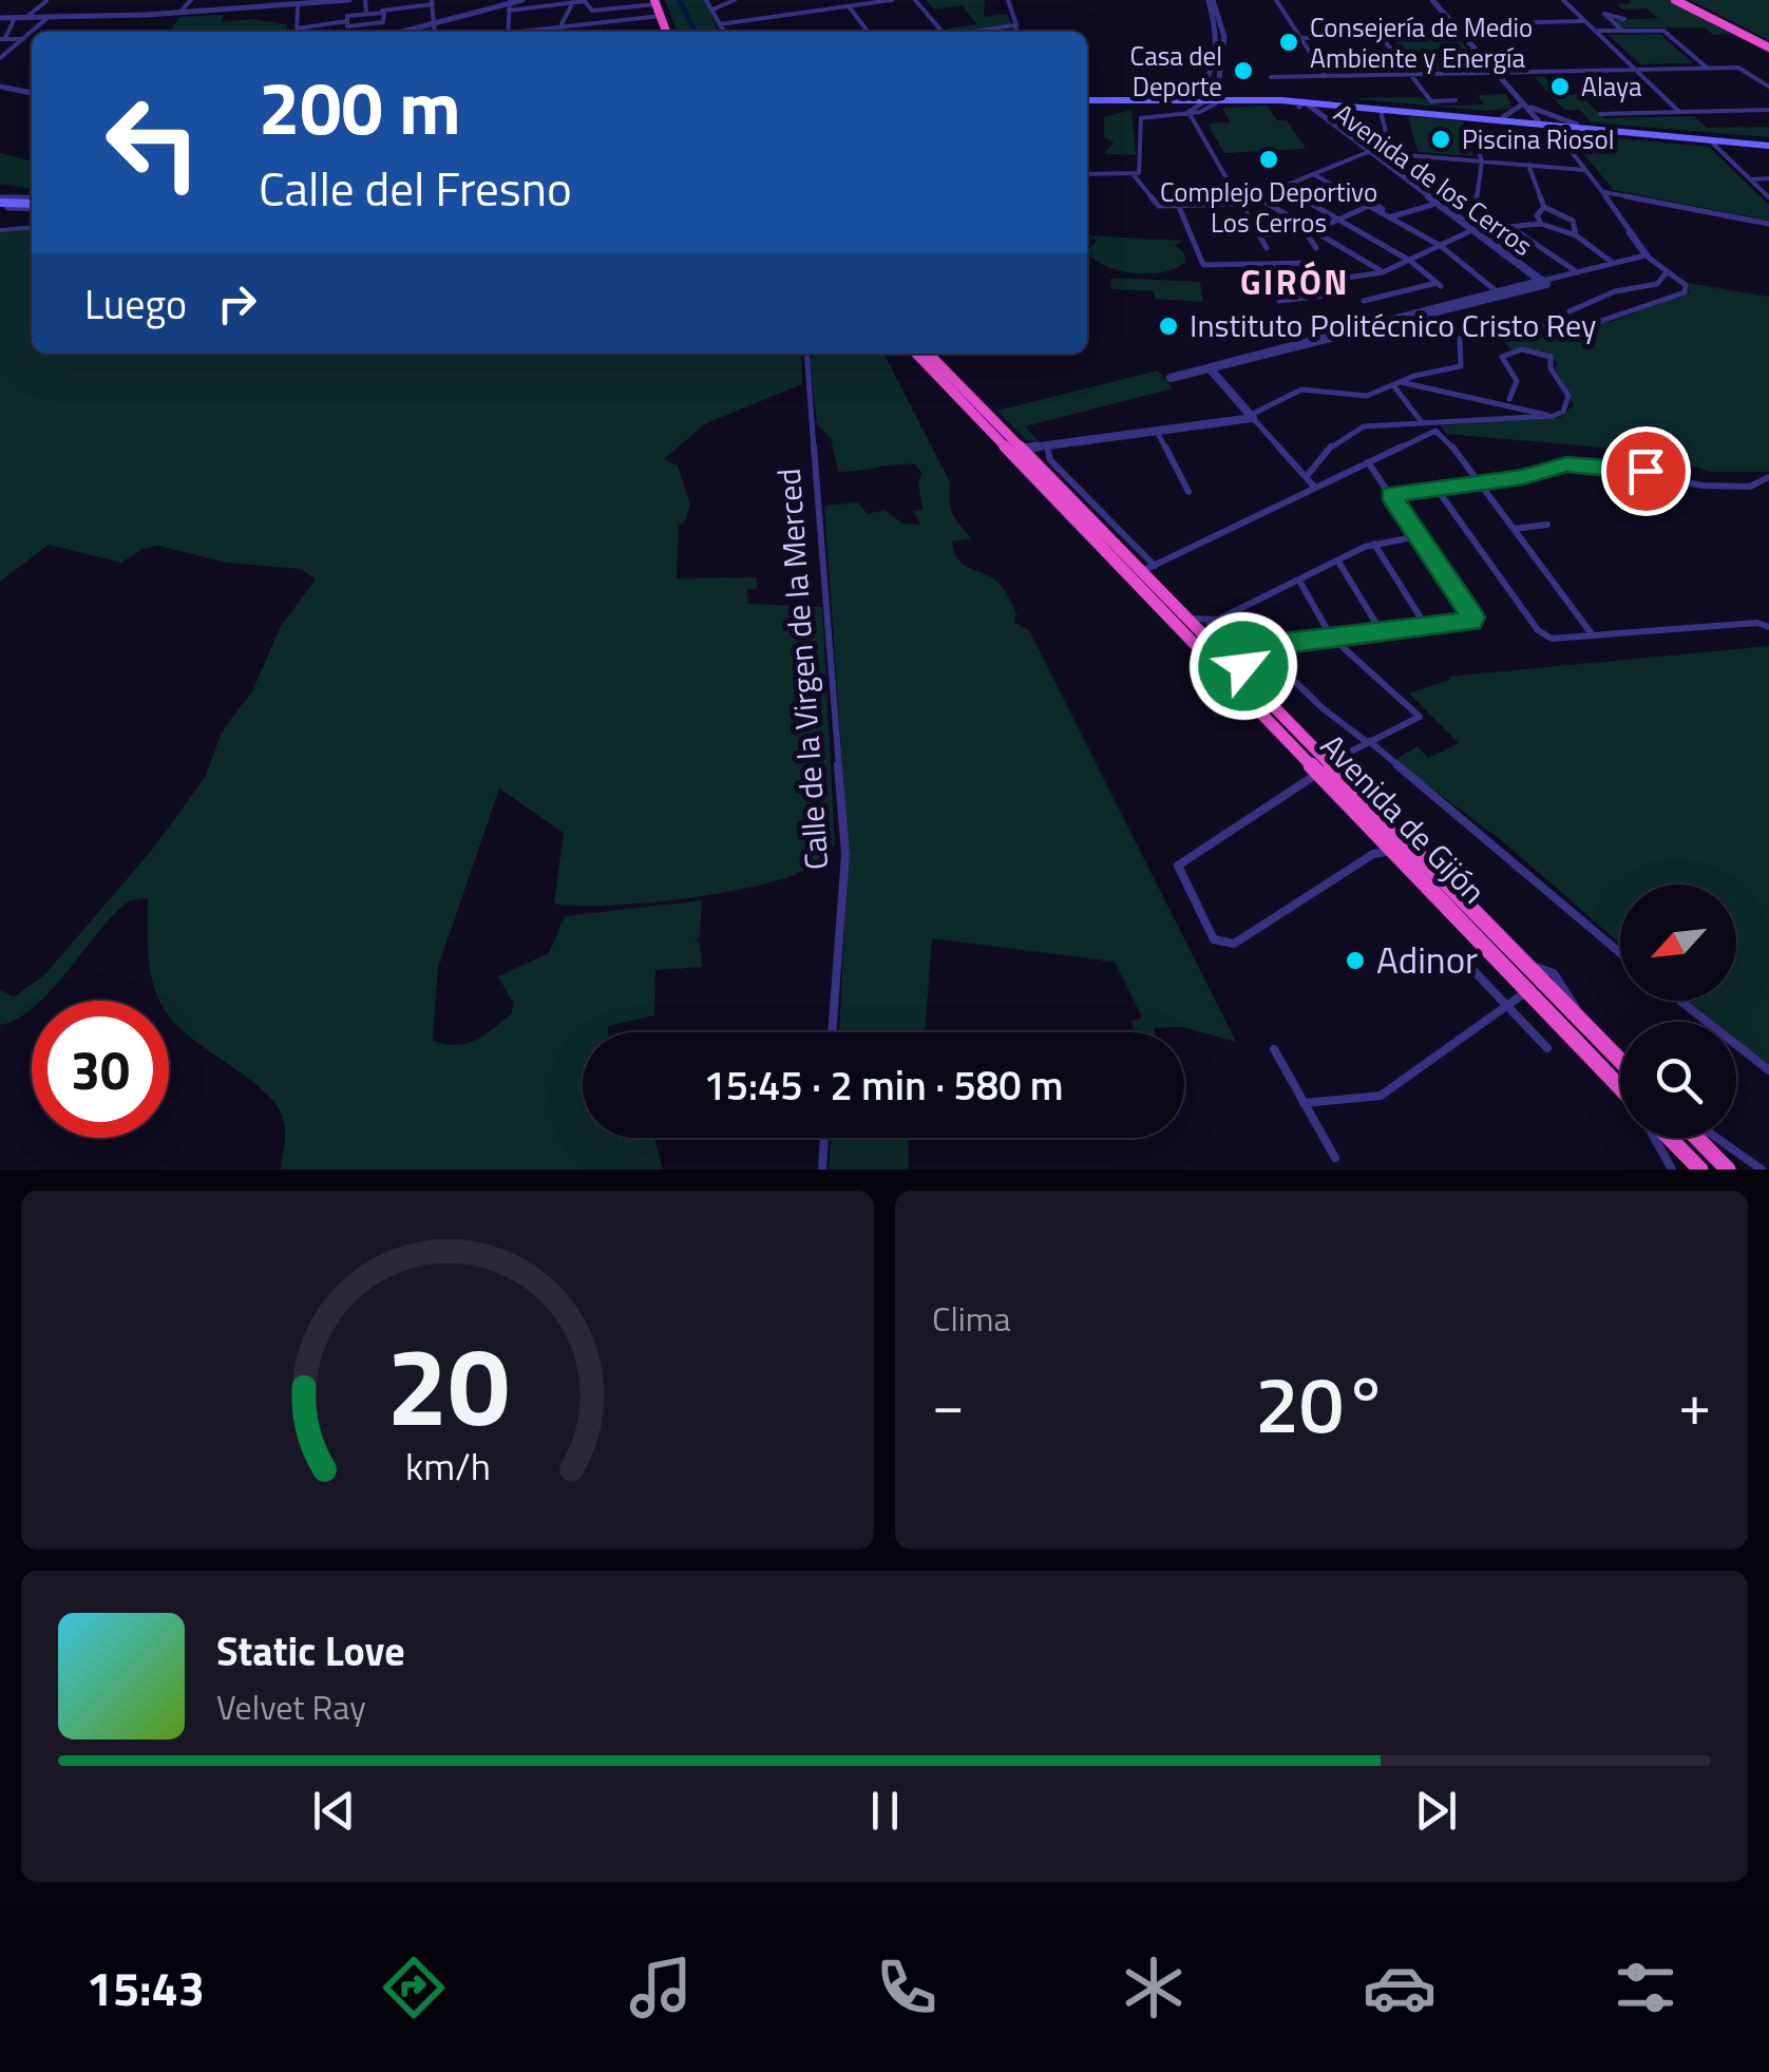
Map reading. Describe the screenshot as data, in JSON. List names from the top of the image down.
{
  "streets": {
    "highway": ["Avenida de Gijón"],
    "street": ["Avenida de los Cerros", "Calle de la Virgen de la Merced"]
  },
  "districts": ["GIRÓN"],
  "places": [
    "Consejería de Medio Ambiente y Energía",
    "Casa del Deporte",
    "Alaya",
    "Piscina Riosol",
    "Complejo Deportivo Los Cerros",
    "Instituto Politécnico Cristo Rey",
    "Adinor"
  ],
  "north": "bottom left",
  "page": {
    "turn": ["200 m", "Calle del Fresno"],
    "then": "Luego",
    "limit": "30",
    "trip": "15:45 · 2 min · 580 m",
    "tile": "Clima",
    "heat": ["−", "20°", "+"],
    "song": ["Static Love", "Velvet Ray"],
    "tabs": "15:43",
    "gauge": ["20", "km/h"]
  }
}
